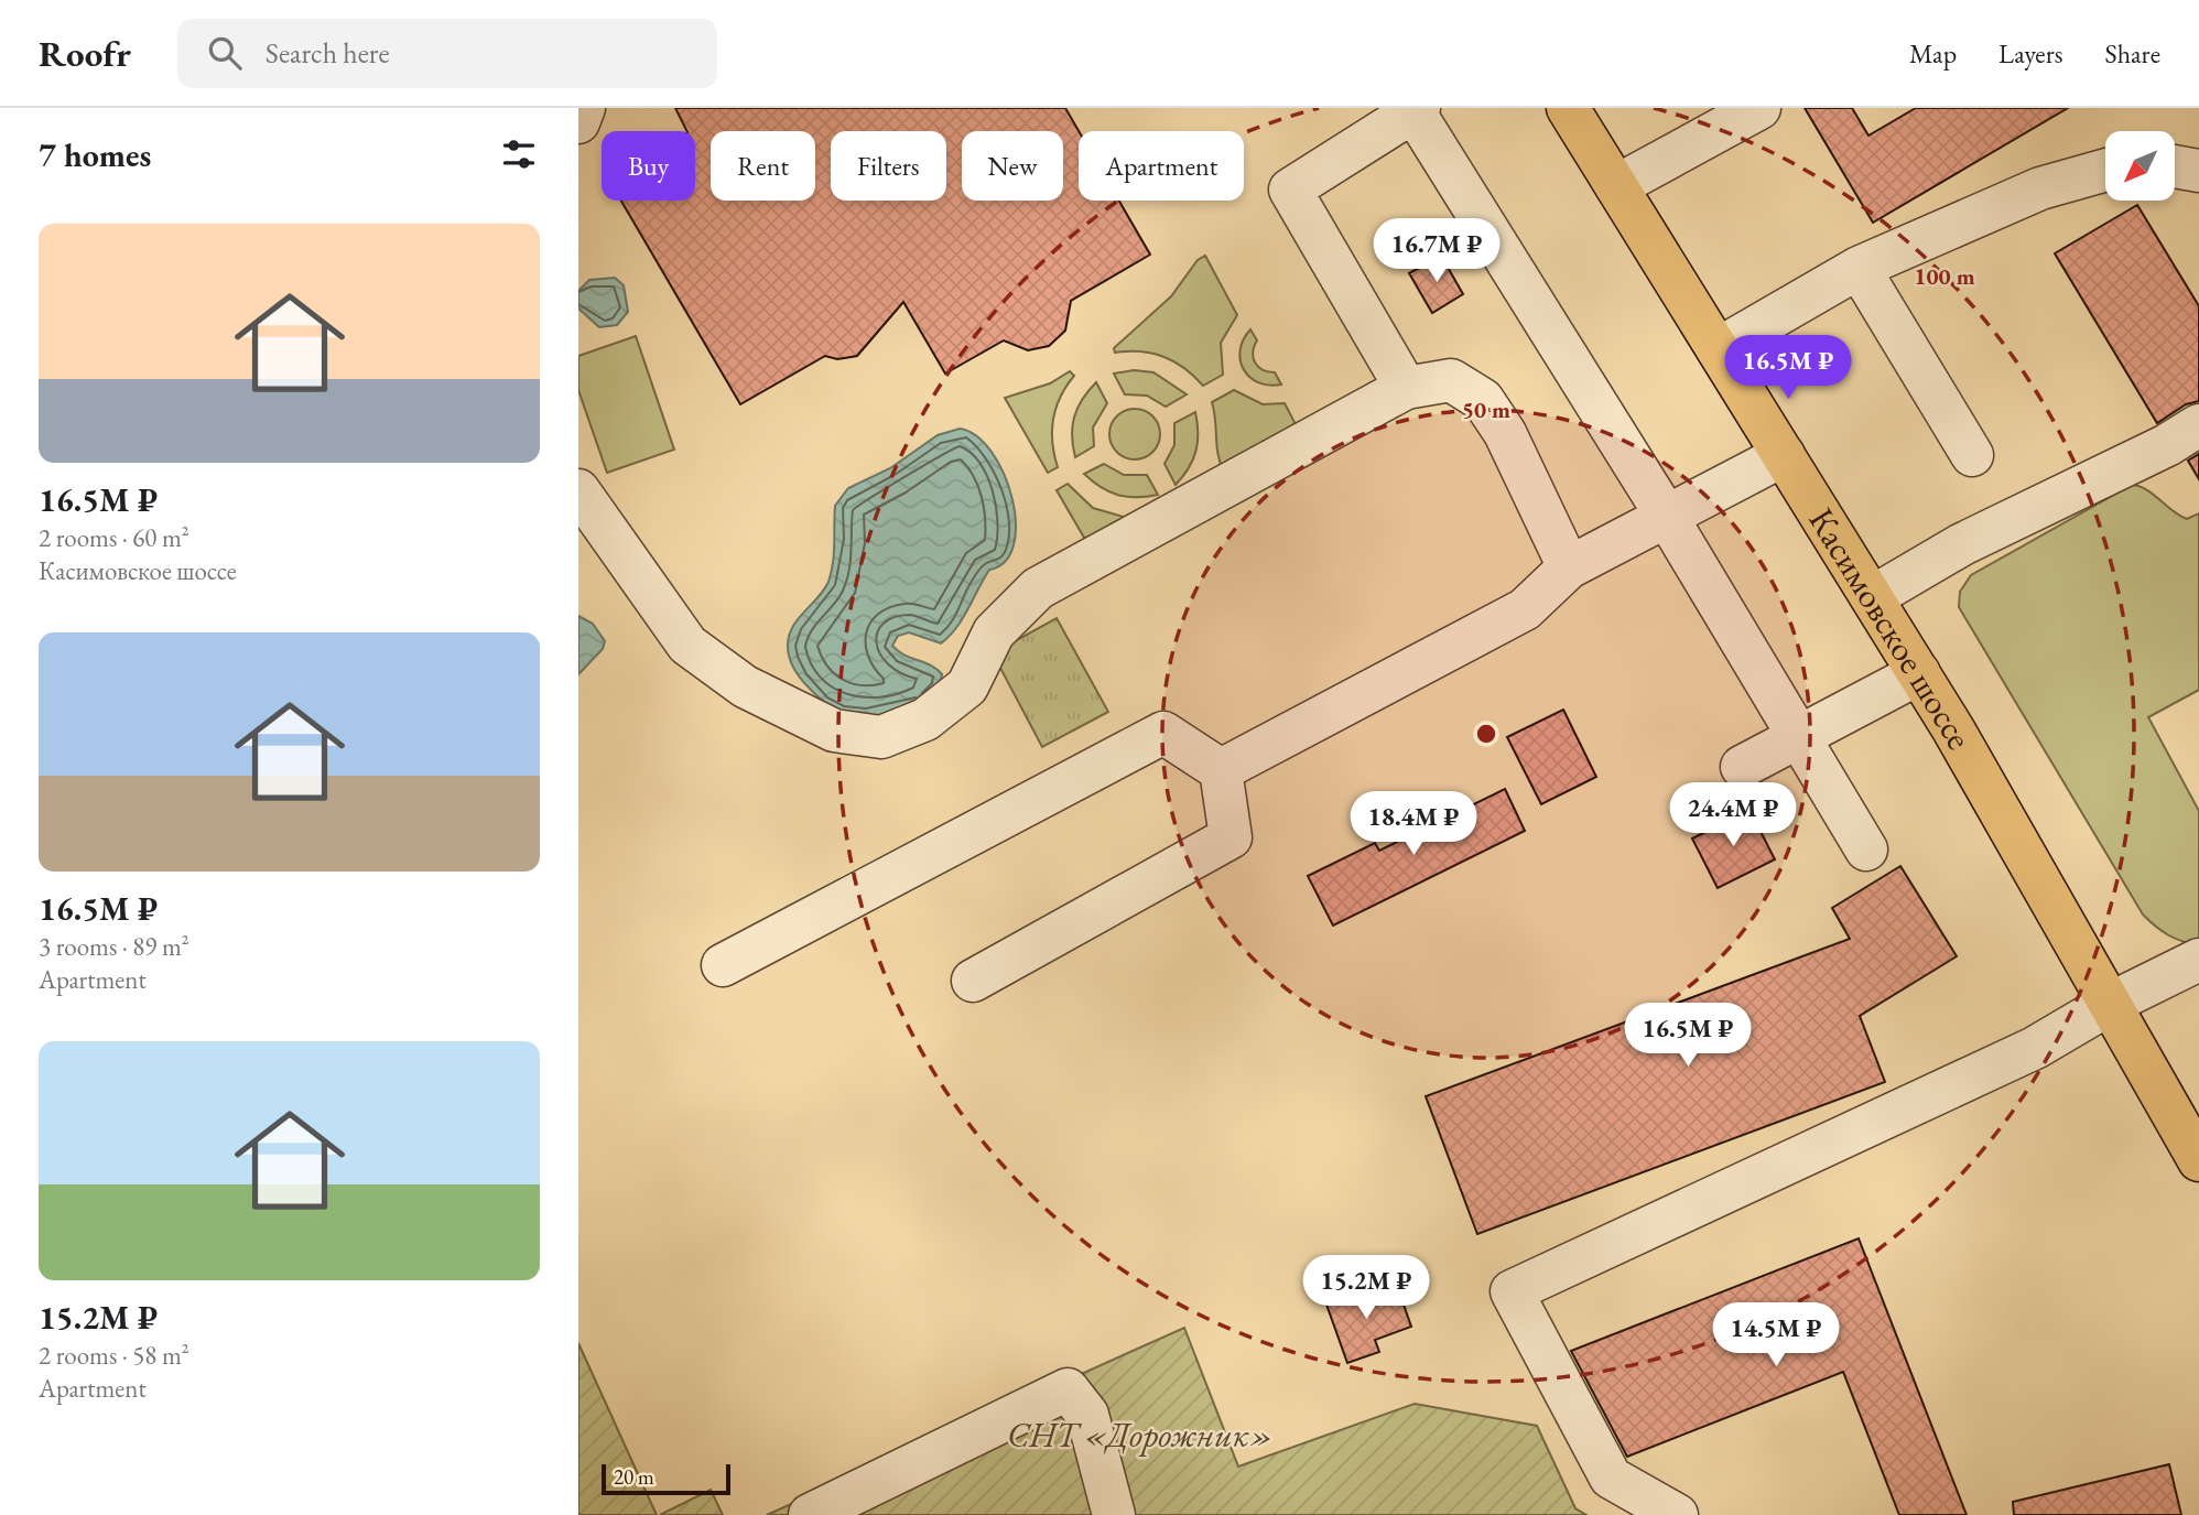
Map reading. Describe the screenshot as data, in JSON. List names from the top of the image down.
{
  "streets": {
    "main road": ["Касимовское шоссе"]
  },
  "parks": ["СНТ «Дорожник»"],
  "scale_bar": "20 m",
  "north": "bottom left",
  "page": {
    "header": "Roofr",
    "search": "Search here",
    "nav": ["Map", "Layers", "Share"],
    "heading": "7 homes",
    "chip": [
      "Buy",
      "Rent",
      "Filters",
      "New",
      "Apartment"
    ],
    "list": [
      {
        "name": "16.5M ₽",
        "note": "2 rooms · 60 m² · Касимовское шоссе"
      },
      {
        "name": "16.5M ₽",
        "note": "3 rooms · 89 m² · Apartment"
      },
      {
        "name": "15.2M ₽",
        "note": "2 rooms · 58 m² · Apartment"
      }
    ],
    "price": [
      "16.7M ₽",
      "16.5M ₽",
      "24.4M ₽",
      "18.4M ₽",
      "16.5M ₽",
      "15.2M ₽",
      "14.5M ₽"
    ],
    "scale": "20 m"
  },
  "rings": ["100 m", "50 m"]
}
